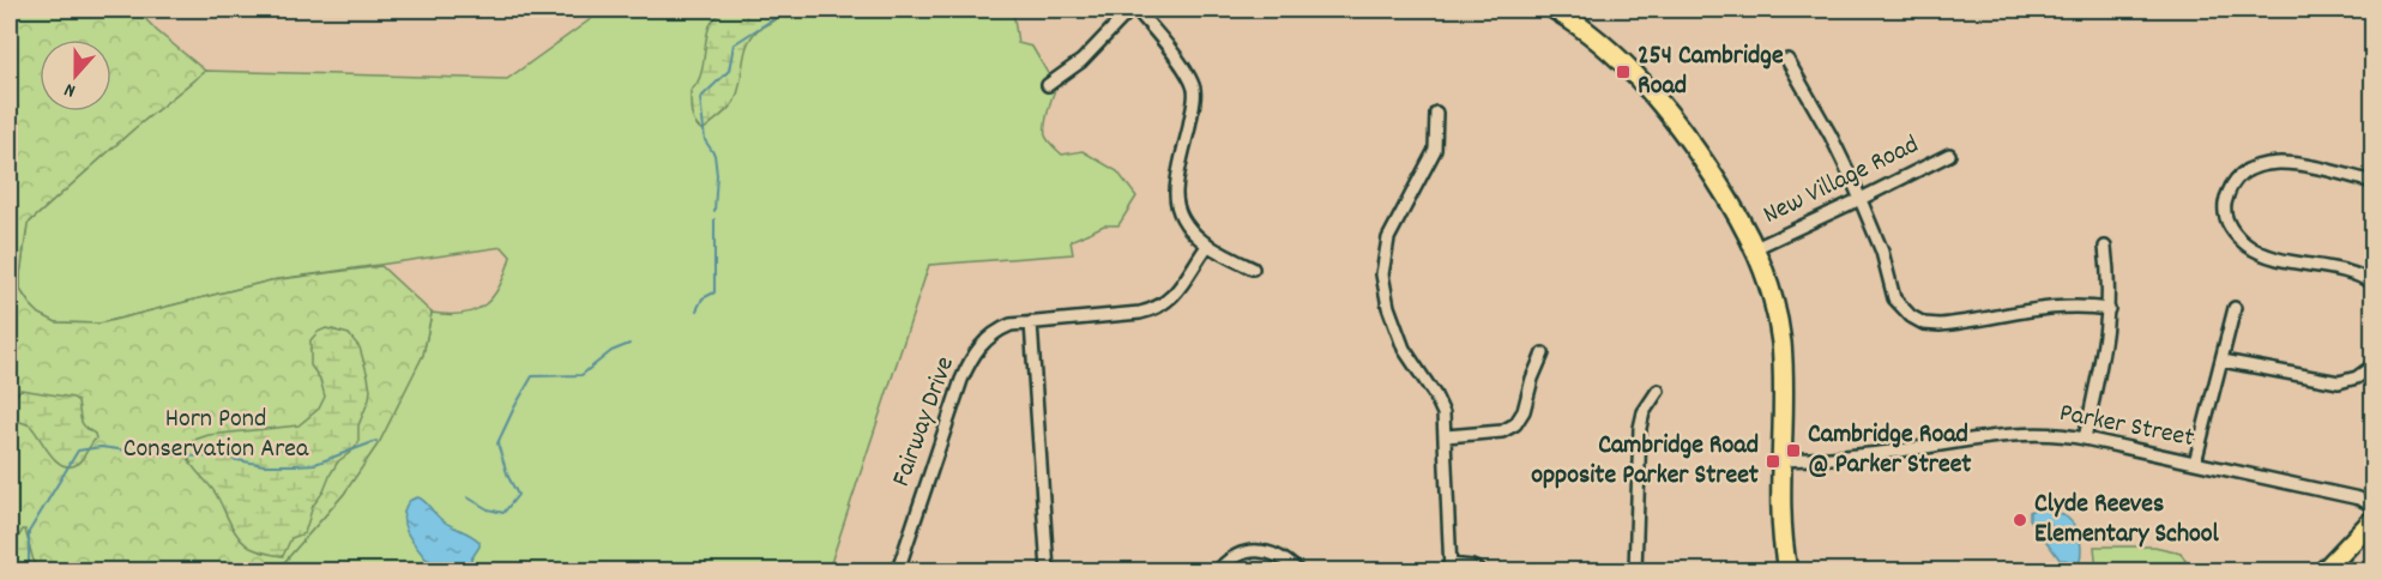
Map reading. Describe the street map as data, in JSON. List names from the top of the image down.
{
  "streets": {
    "street": ["New Village Road", "Fairway Drive", "Parker Street"]
  },
  "parks": ["Horn Pond Conservation Area"],
  "places": {
    "transit": ["254 Cambridge Road", "Cambridge Road @ Parker Street", "Cambridge Road opposite Parker Street"],
    "other": ["Clyde Reeves Elementary School"]
  },
  "north": "bottom"
}
